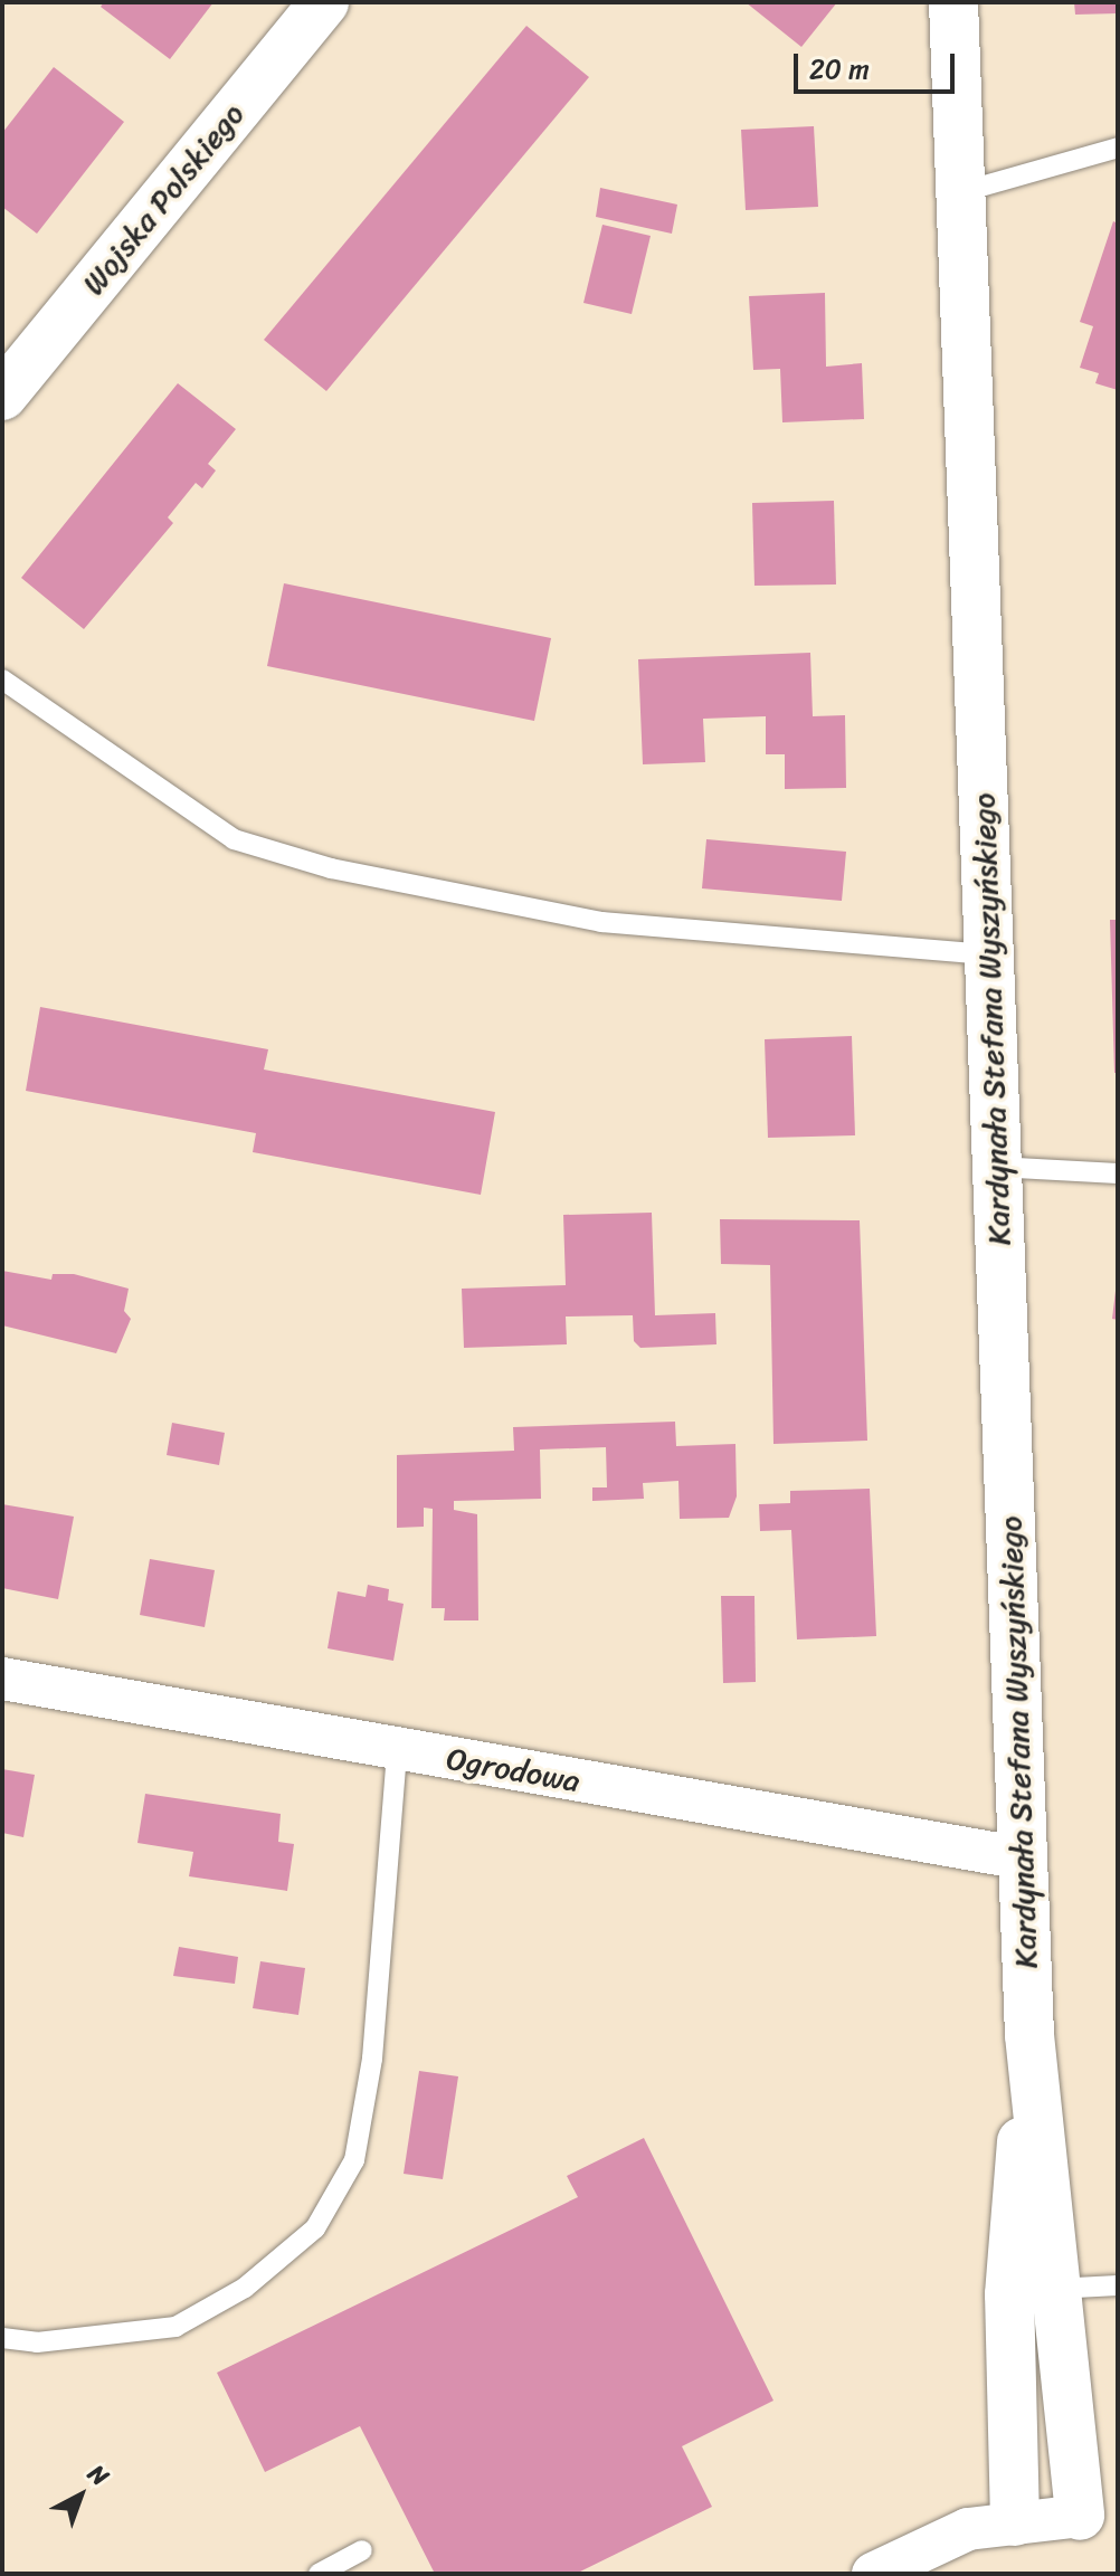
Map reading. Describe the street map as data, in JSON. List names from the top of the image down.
{
  "streets": {
    "street": ["Wojska Polskiego", "Kardynała Stefana Wyszyńskiego", "Ogrodowa"]
  },
  "crossings": [
    ["Kardynała Stefana Wyszyńskiego", "Ogrodowa"]
  ],
  "scale_bar": "20 m",
  "north": "top right"
}
